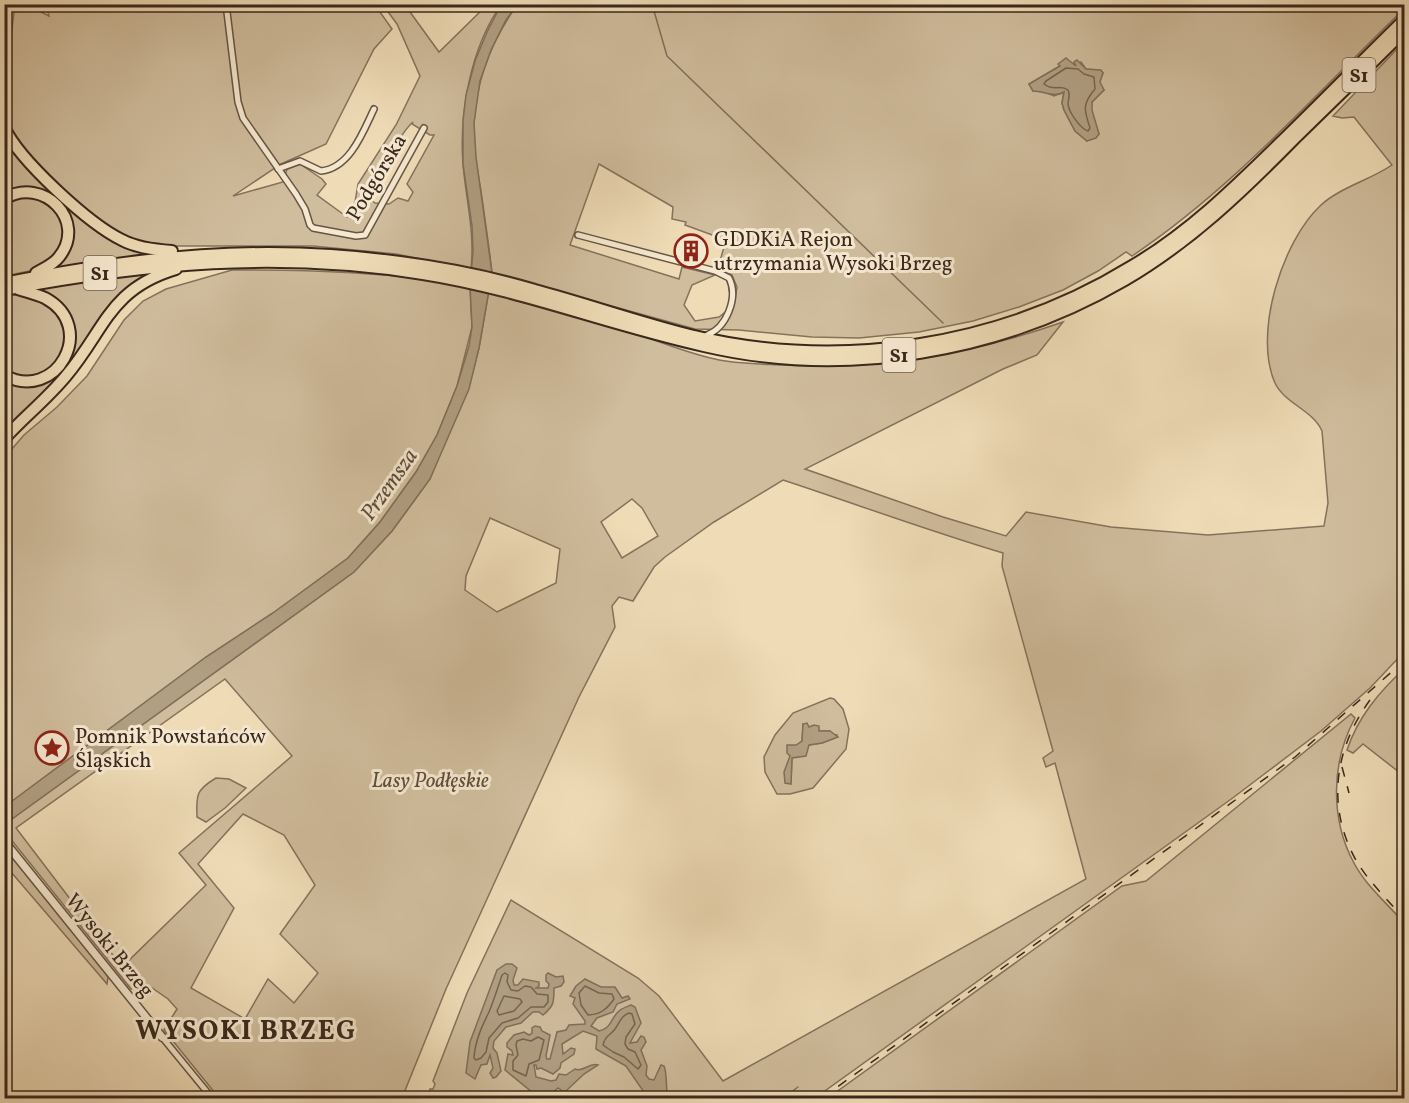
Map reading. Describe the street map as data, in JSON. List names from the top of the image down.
{
  "streets": {
    "highway": ["S1"],
    "street": ["Podgórska", "Wysoki Brzeg"]
  },
  "districts": ["WYSOKI BRZEG"],
  "water": ["Przemsza"],
  "parks": ["Lasy Podłęskie"],
  "places": {
    "building": ["GDDKiA Rejon utrzymania Wysoki Brzeg"],
    "place": ["Pomnik Powstańców Śląskich"]
  }
}
